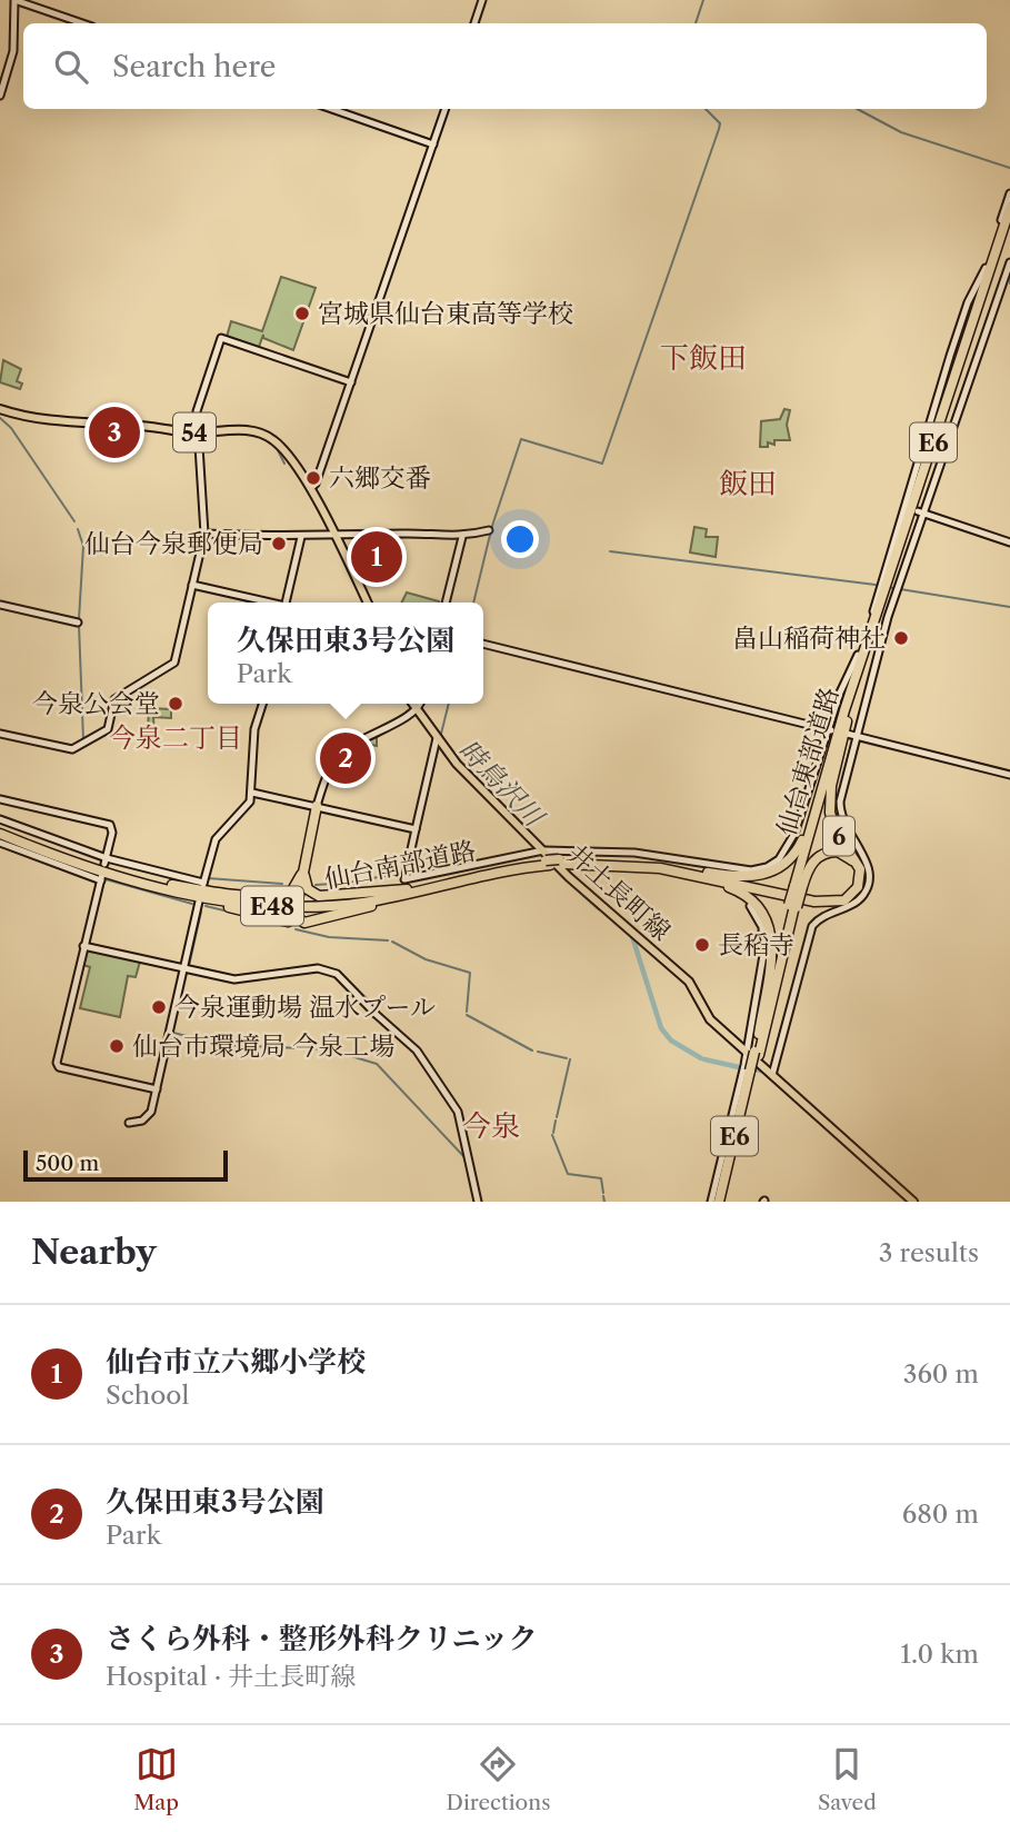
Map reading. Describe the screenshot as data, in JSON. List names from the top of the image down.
{
  "streets": {
    "highway": [
      "E6",
      "仙台東部道路",
      "6",
      "仙台南部道路",
      "E48"
    ],
    "main road": ["54", "井土長町線"]
  },
  "crossings": [
    ["仙台東部道路", "6"],
    ["仙台東部道路", "井土長町線"],
    ["6", "仙台南部道路"],
    ["仙台南部道路", "井土長町線"]
  ],
  "districts": [
    "下飯田",
    "飯田",
    "今泉二丁目",
    "今泉"
  ],
  "water": ["時鳥沢川"],
  "places": [
    "宮城県仙台東高等学校",
    "六郷交番",
    "仙台今泉郵便局",
    "畠山稲荷神社",
    "今泉公会堂",
    "長稻寺",
    "今泉運動場 温水プール",
    "仙台市環境局 今泉工場"
  ],
  "scale_bar": "500 m",
  "page": {
    "search": "Search here",
    "pins": ["3", "1", "2"],
    "popup": ["久保田東3号公園", "Park"],
    "scale": "500 m",
    "heading": ["Nearby", "3 results"],
    "list": [
      {
        "mark": "1",
        "name": "仙台市立六郷小学校",
        "note": "School",
        "value": "360 m"
      },
      {
        "mark": "2",
        "name": "久保田東3号公園",
        "note": "Park",
        "value": "680 m"
      },
      {
        "mark": "3",
        "name": "さくら外科・整形外科クリニック",
        "note": "Hospital · 井土長町線",
        "value": "1.0 km"
      }
    ],
    "nav": ["Map", "Directions", "Saved"]
  }
}
